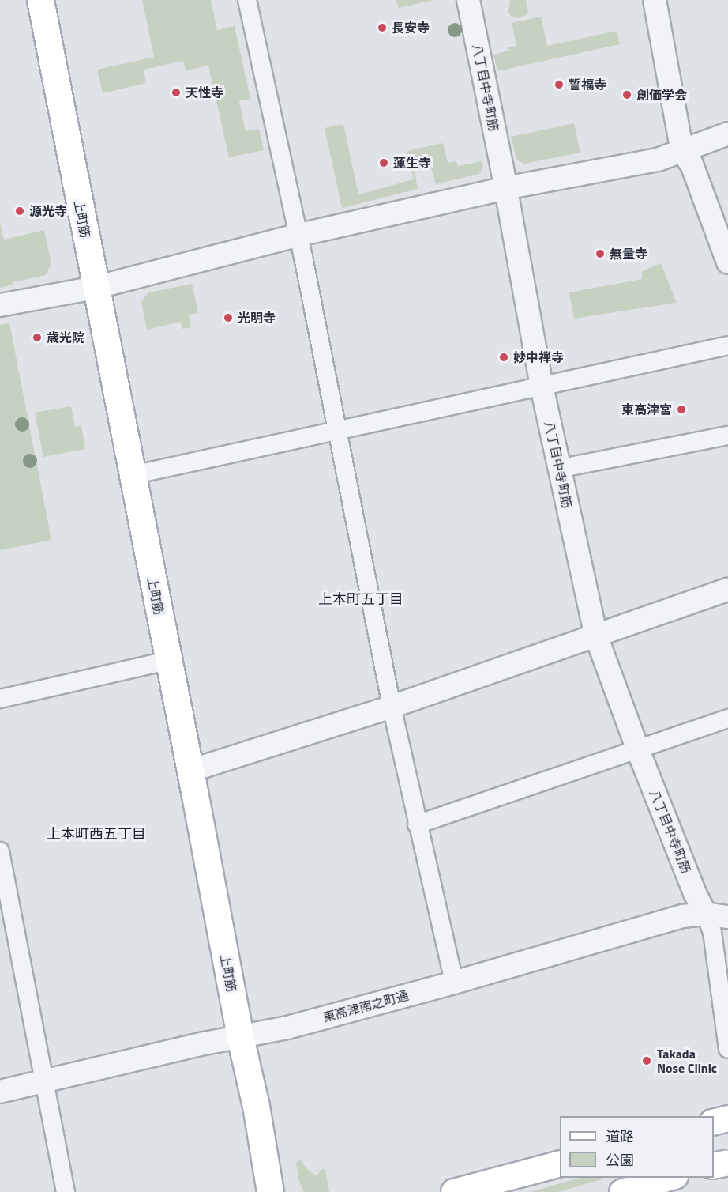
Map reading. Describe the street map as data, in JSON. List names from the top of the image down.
{
  "streets": {
    "main road": ["上町筋"],
    "street": ["八丁目中寺町筋", "東高津南之町通"]
  },
  "crossings": [
    ["八丁目中寺町筋", "東高津南之町通"],
    ["上町筋", "東高津南之町通"]
  ],
  "districts": ["上本町五丁目", "上本町西五丁目"],
  "places": [
    "長安寺",
    "誓福寺",
    "天性寺",
    "創価学会",
    "蓮生寺",
    "源光寺",
    "無量寺",
    "光明寺",
    "歳光院",
    "妙中禅寺",
    "東高津宮",
    "Takada Nose Clinic"
  ],
  "legend": ["道路", "公園"]
}
